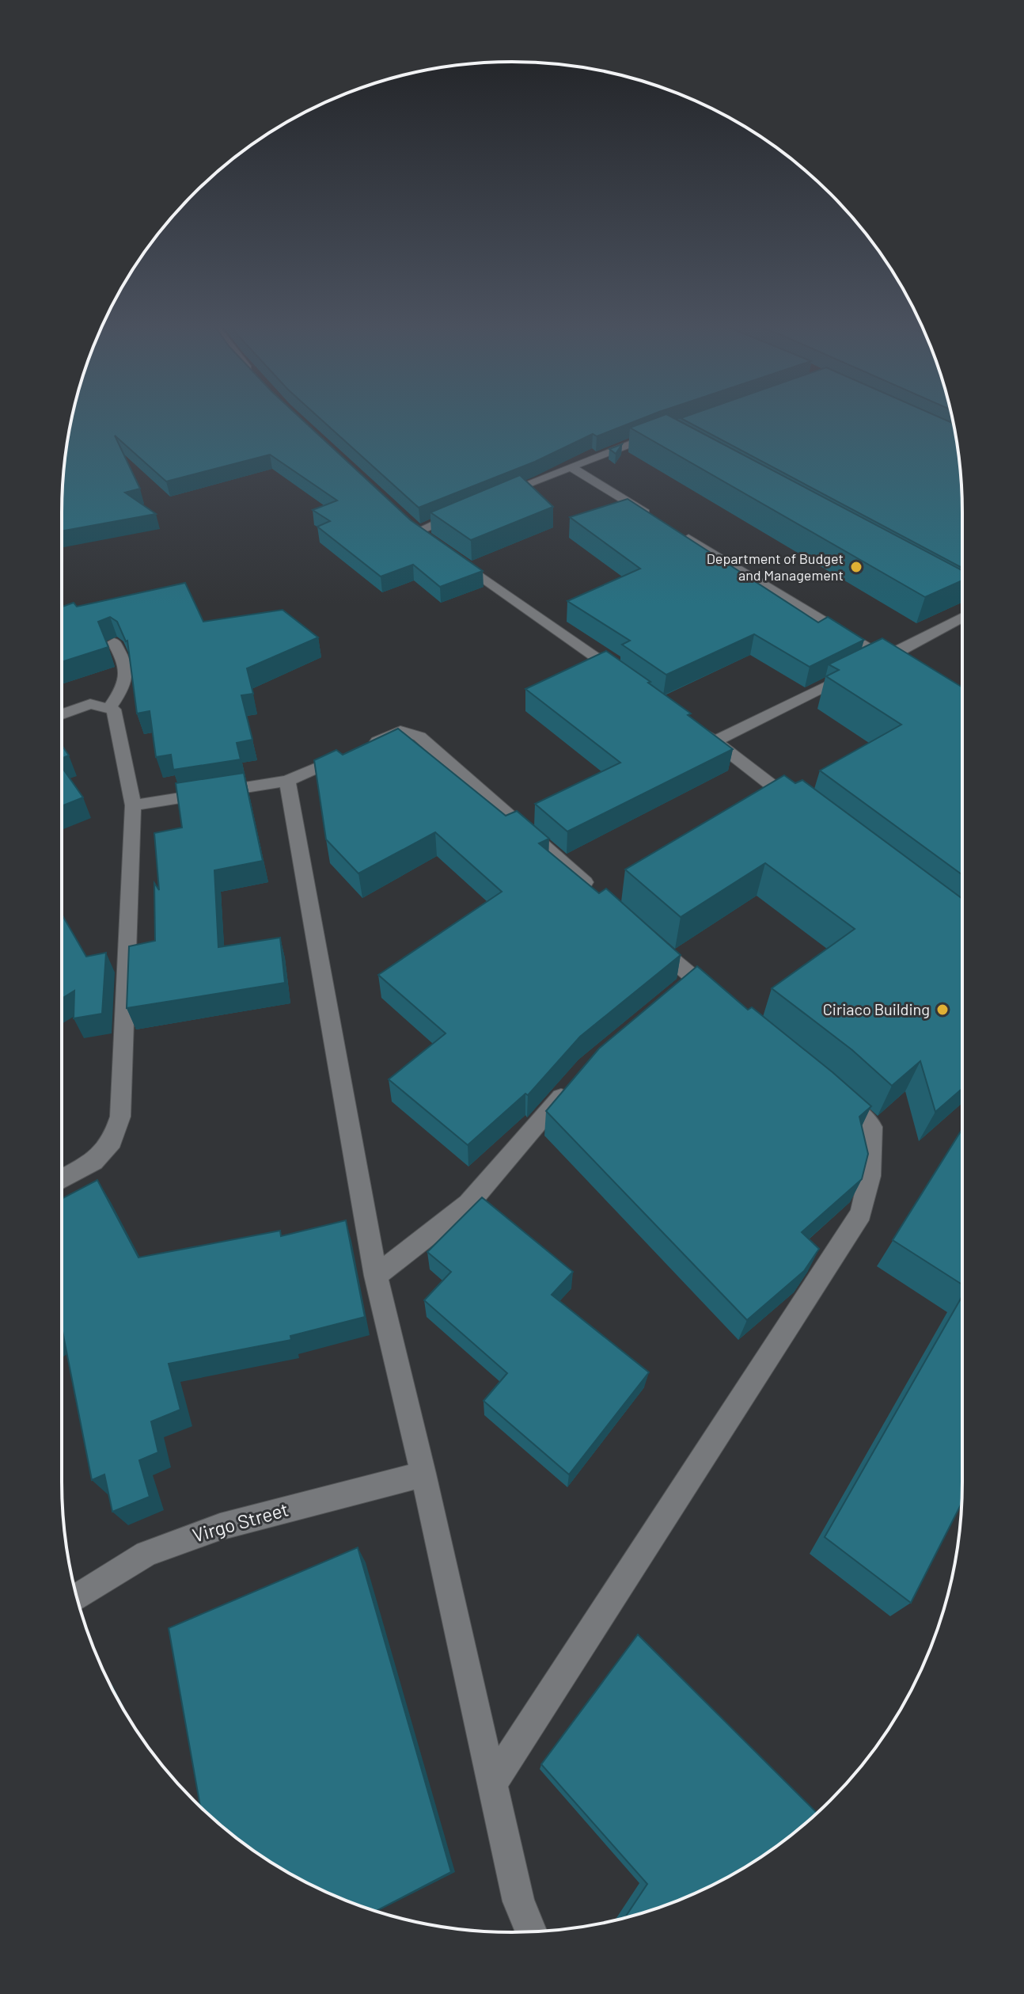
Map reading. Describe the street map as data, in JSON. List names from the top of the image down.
{
  "streets": {
    "street": ["Virgo Street"]
  },
  "places": ["Department of Budget and Management", "Ciriaco Building"]
}
